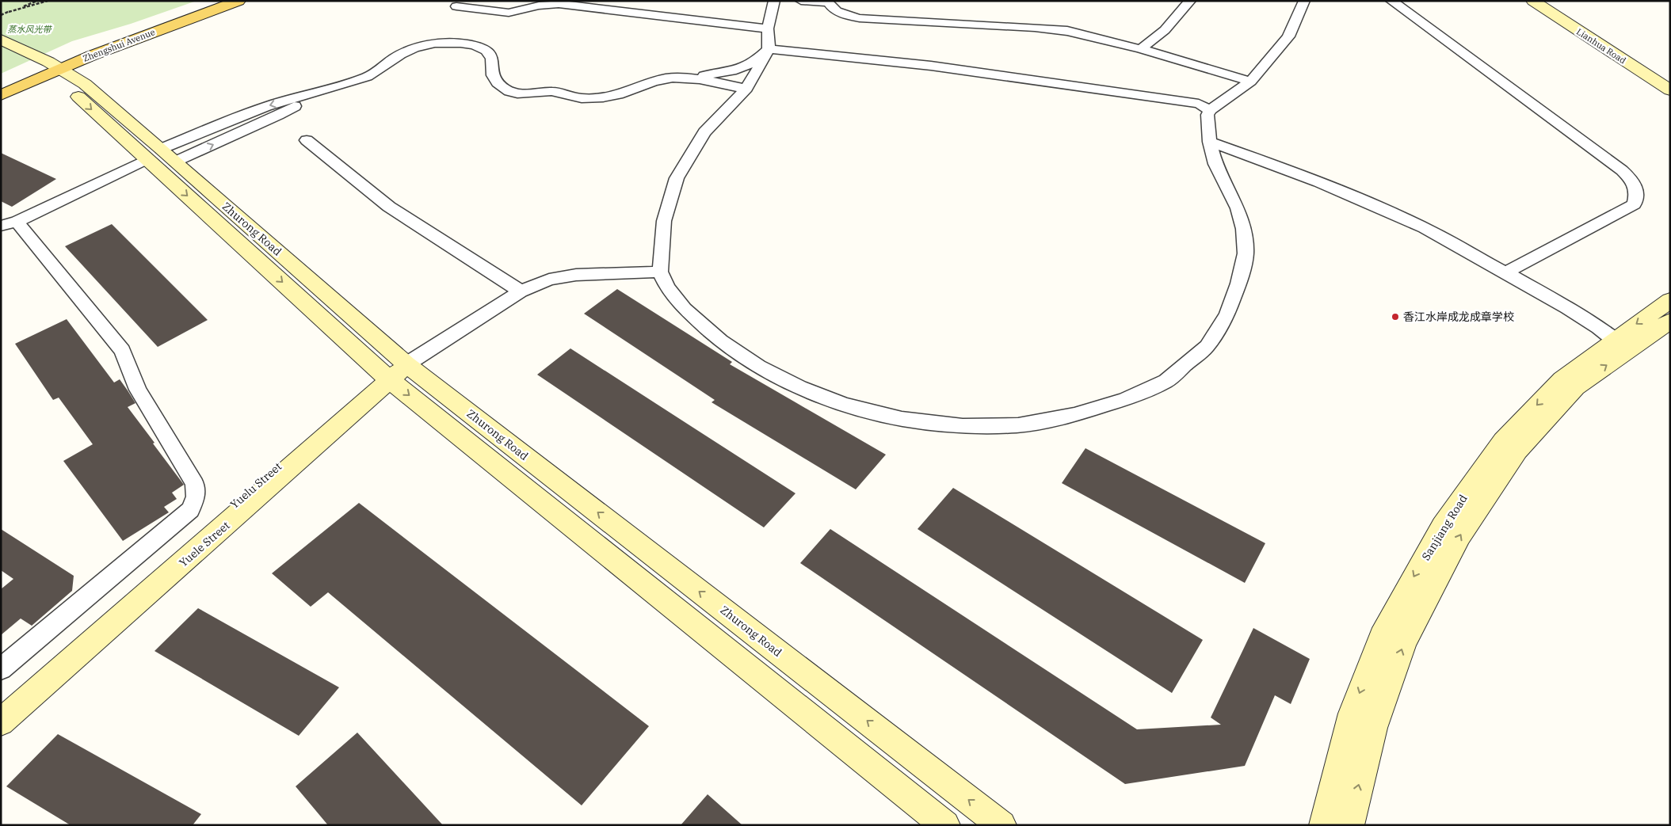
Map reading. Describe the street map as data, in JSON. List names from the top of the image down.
{
  "streets": {
    "main road": [
      "Zhengshui Avenue",
      "Lianhua Road",
      "Zhurong Road",
      "Yuelu Street",
      "Sanjiang Road",
      "Yuele Street"
    ]
  },
  "crossings": [
    ["Zhengshui Avenue", "Zhurong Road"],
    ["Zhurong Road", "Yuelu Street"],
    ["Zhurong Road", "Yuele Street"],
    ["Yuelu Street", "Yuele Street"]
  ],
  "parks": ["蒸水风光带"],
  "places": ["香江水岸成龙成章学校"]
}
